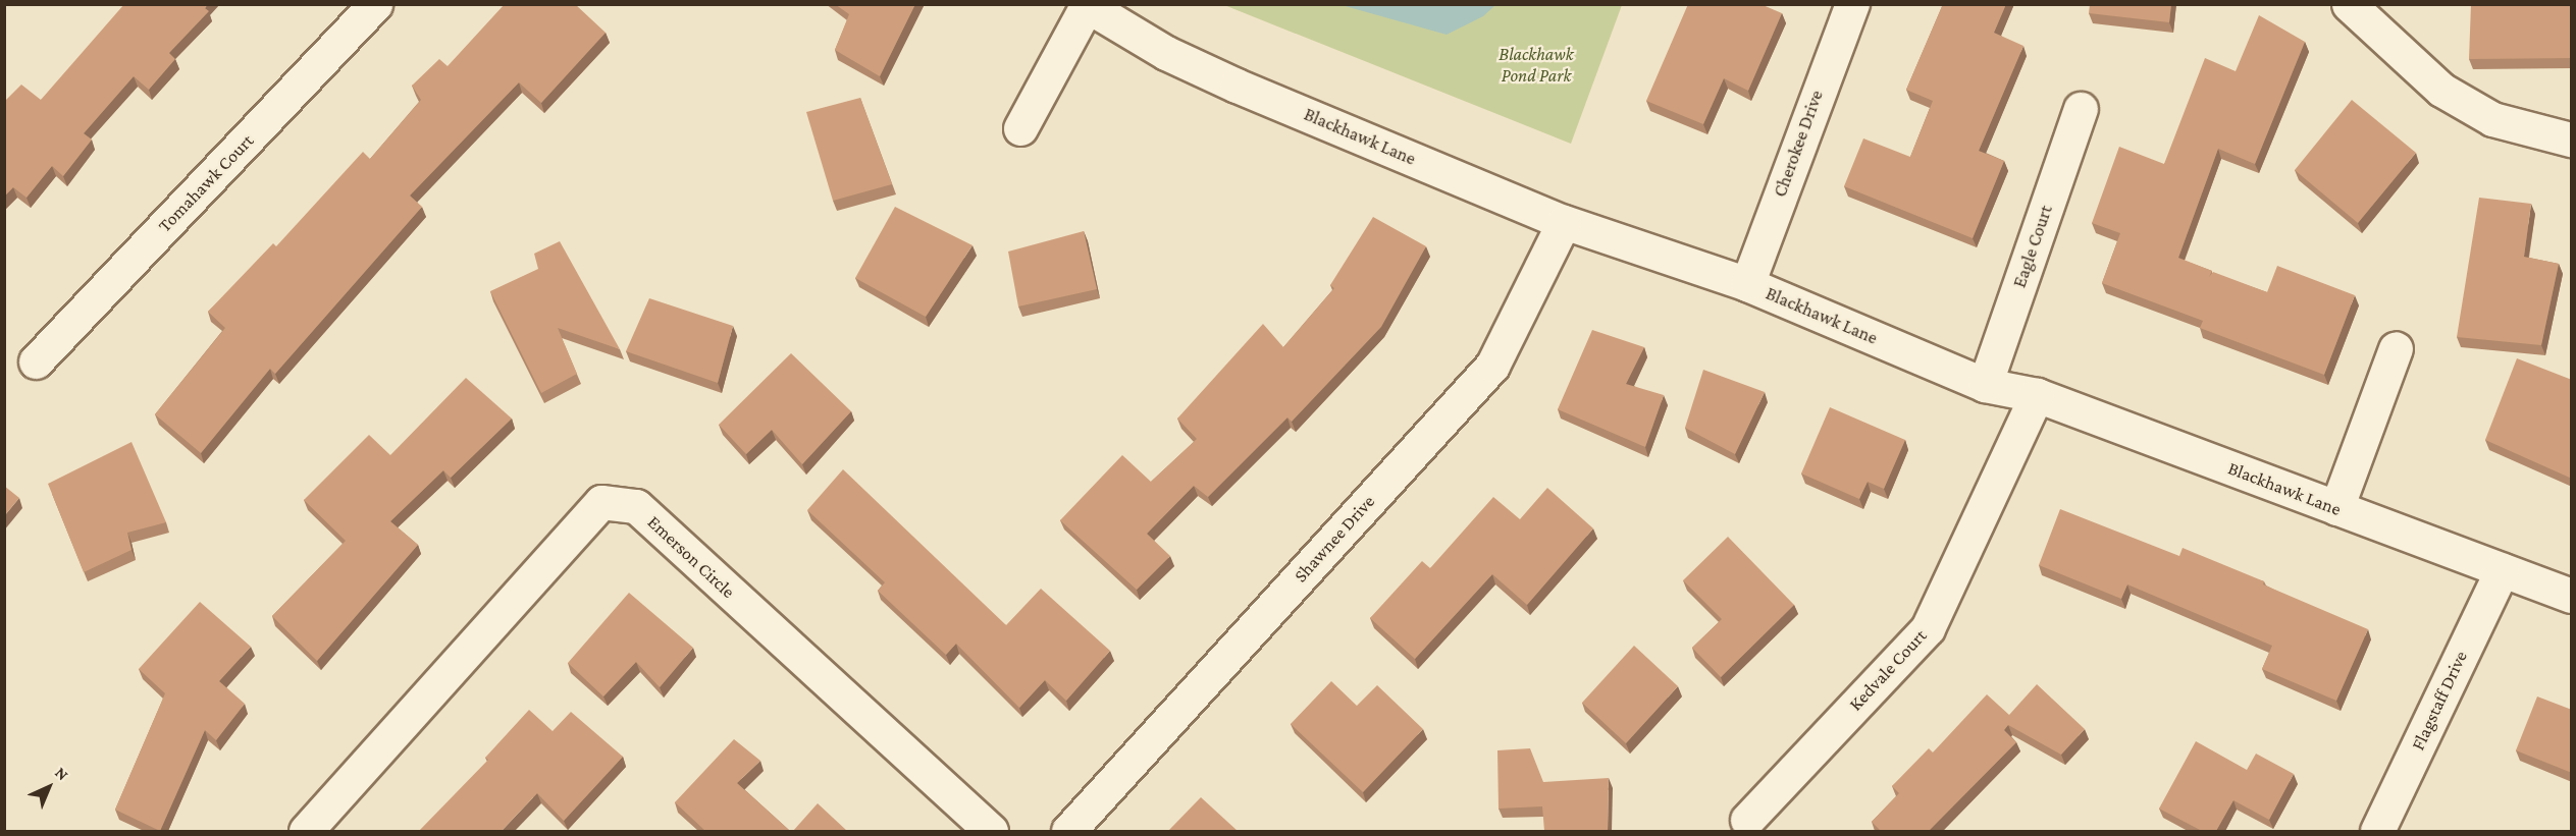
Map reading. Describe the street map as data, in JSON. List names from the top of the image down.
{
  "streets": {
    "street": [
      "Blackhawk Lane",
      "Cherokee Drive",
      "Tomahawk Court",
      "Eagle Court",
      "Shawnee Drive",
      "Emerson Circle",
      "Kedvale Court",
      "Flagstaff Drive"
    ]
  },
  "crossings": [
    ["Blackhawk Lane", "Cherokee Drive"],
    ["Blackhawk Lane", "Eagle Court"],
    ["Blackhawk Lane", "Shawnee Drive"],
    ["Blackhawk Lane", "Kedvale Court"],
    ["Blackhawk Lane", "Flagstaff Drive"]
  ],
  "parks": ["Blackhawk Pond Park"],
  "north": "top right"
}
